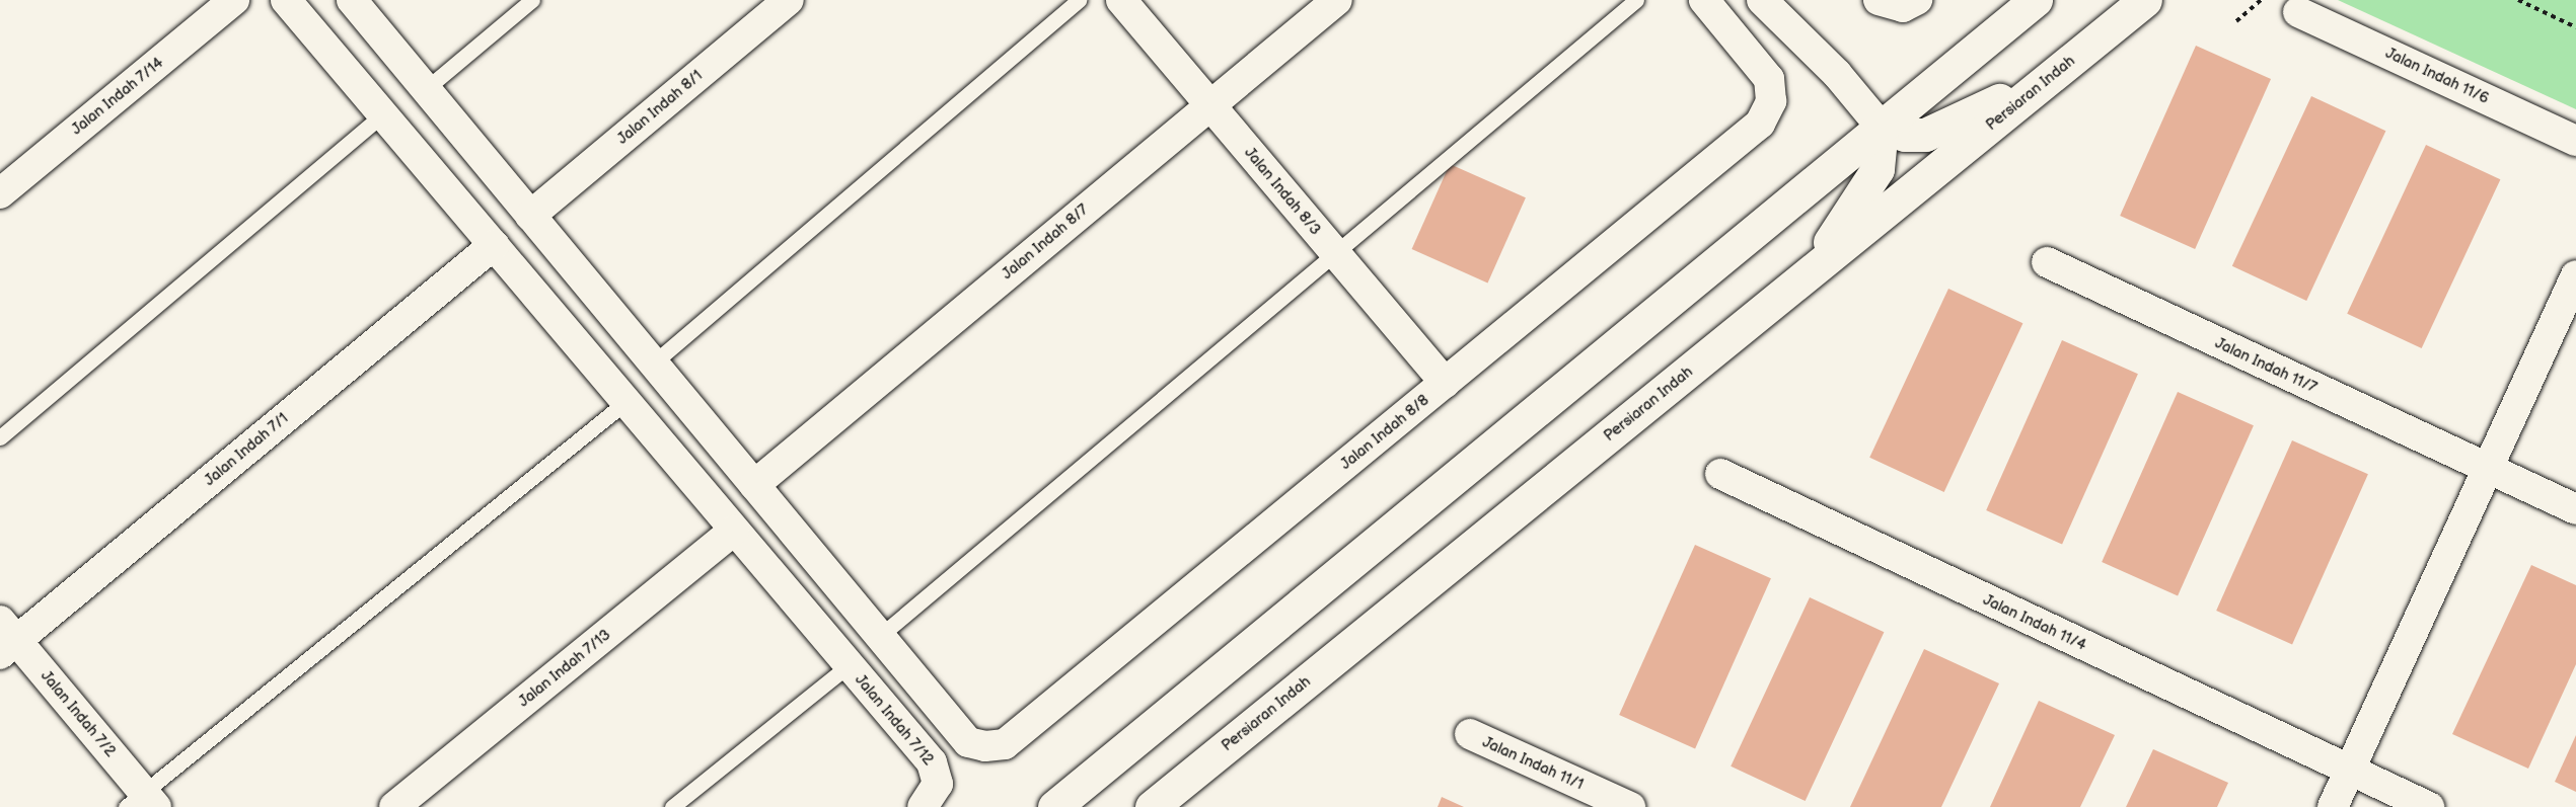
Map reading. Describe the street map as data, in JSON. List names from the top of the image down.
{
  "streets": {
    "main road": ["Persiaran Indah"],
    "street": [
      "Jalan Indah 11/6",
      "Jalan Indah 7/14",
      "Jalan Indah 8/1",
      "Jalan Indah 8/3",
      "Jalan Indah 8/7",
      "Jalan Indah 11/7",
      "Jalan Indah 8/8",
      "Jalan Indah 7/1",
      "Jalan Indah 11/4",
      "Jalan Indah 7/13",
      "Jalan Indah 7/2",
      "Jalan Indah 7/12",
      "Jalan Indah 11/1"
    ]
  },
  "crossings": [
    ["Jalan Indah 8/3", "Jalan Indah 8/7"],
    ["Jalan Indah 8/3", "Jalan Indah 8/8"],
    ["Jalan Indah 7/1", "Jalan Indah 7/2"],
    ["Jalan Indah 7/1", "Jalan Indah 7/12"],
    ["Jalan Indah 7/13", "Jalan Indah 7/12"]
  ]
}
